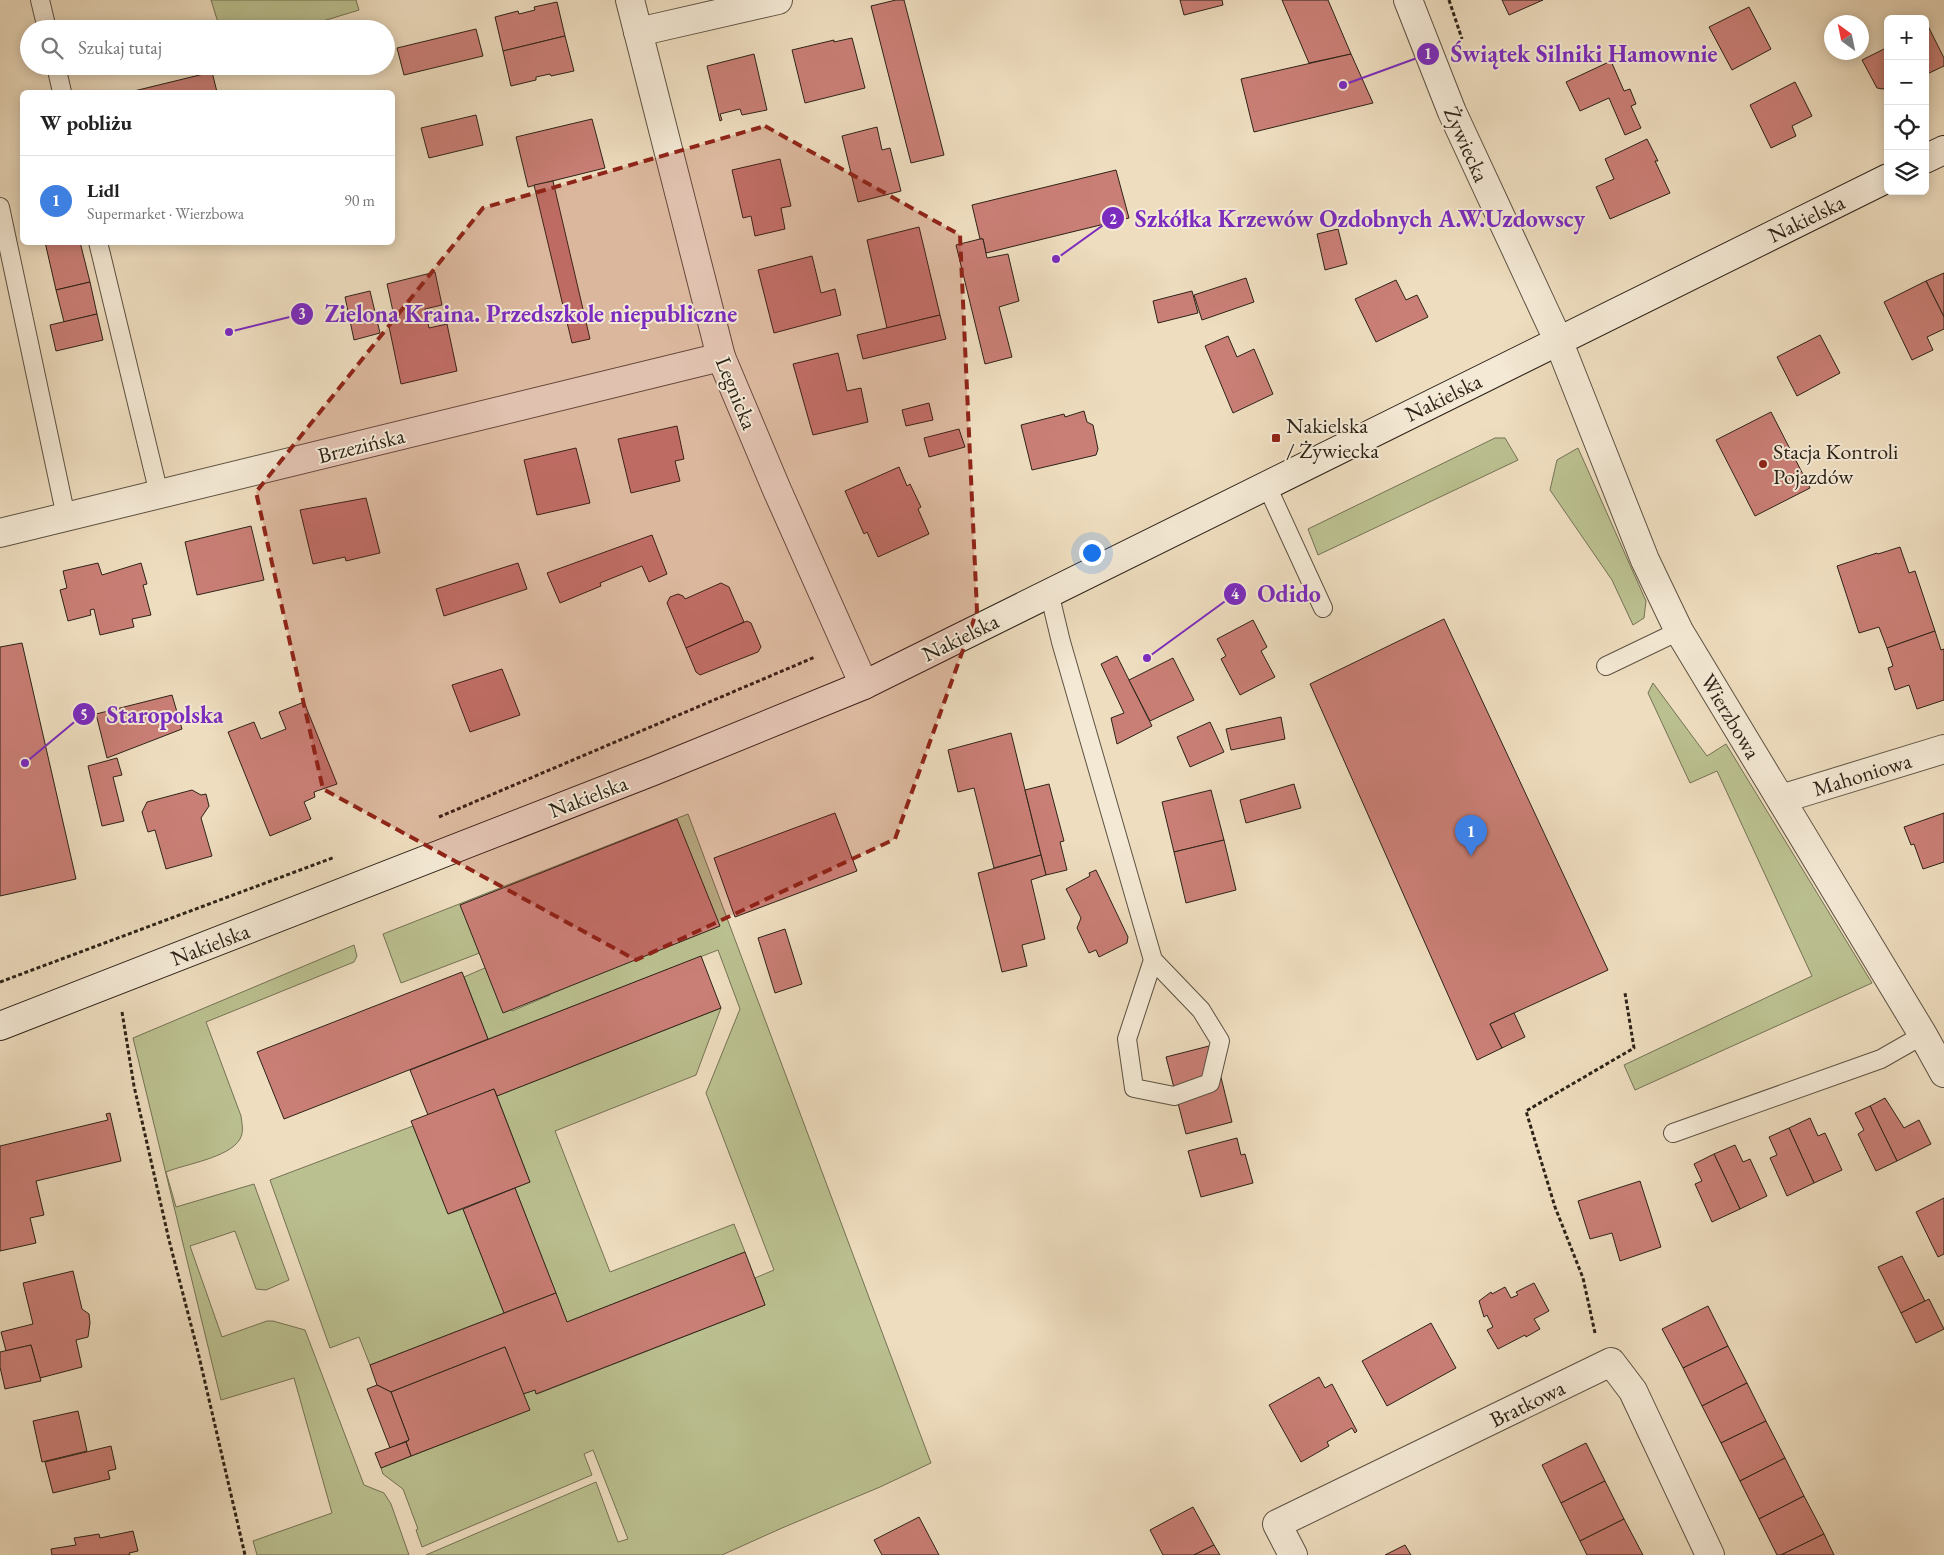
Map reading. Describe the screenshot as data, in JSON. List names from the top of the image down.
{
  "streets": {
    "street": [
      "Żywiecka",
      "Nakielska",
      "Legnicka",
      "Brzezińska",
      "Wierzbowa",
      "Mahoniowa",
      "Bratkowa"
    ]
  },
  "crossings": [
    ["Żywiecka", "Nakielska"],
    ["Żywiecka", "Wierzbowa"],
    ["Nakielska", "Legnicka"],
    ["Nakielska", "Wierzbowa"],
    ["Legnicka", "Brzezińska"],
    ["Wierzbowa", "Mahoniowa"]
  ],
  "places": {
    "other": [
      "Świątek Silniki Hamownie",
      "Szkółka Krzewów Ozdobnych A.W.Uzdowscy",
      "Zielona Kraina. Przedszkole niepubliczne",
      "Stacja Kontroli Pojazdów",
      "Odido",
      "Staropolska"
    ],
    "transit": ["Nakielska / Żywiecka"]
  },
  "north": "top left",
  "page": {
    "map_buttons": ["+", "−"],
    "search": "Szukaj tutaj",
    "heading": "W pobliżu",
    "list": [
      {
        "mark": "1",
        "name": "Lidl",
        "note": "Supermarket · Wierzbowa",
        "value": "90 m"
      }
    ],
    "pins": "1"
  }
}
